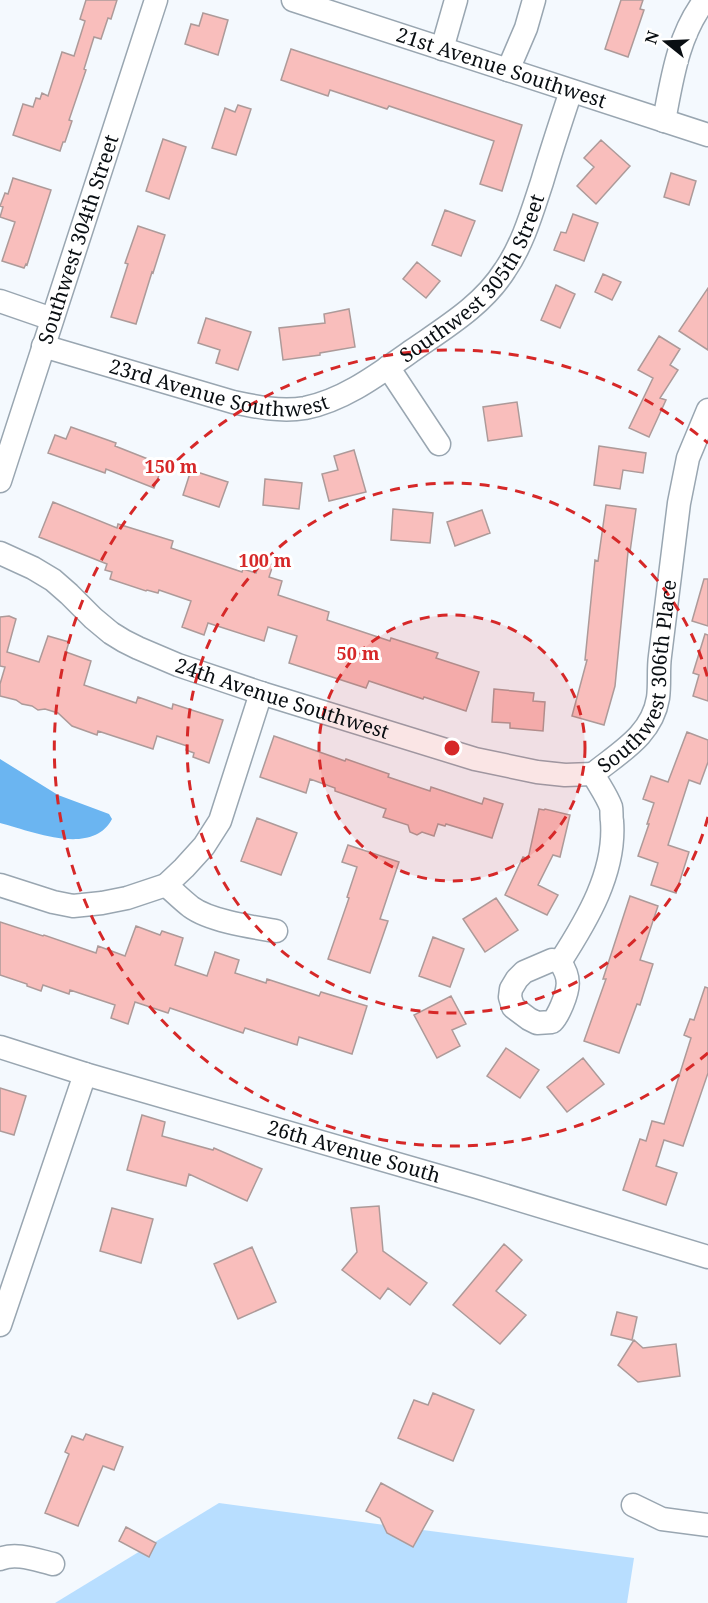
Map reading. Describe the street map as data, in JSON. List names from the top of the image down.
{
  "streets": {
    "street": [
      "21st Avenue Southwest",
      "Southwest 304th Street",
      "Southwest 305th Street",
      "23rd Avenue Southwest",
      "Southwest 306th Place",
      "24th Avenue Southwest",
      "26th Avenue South"
    ]
  },
  "crossings": [
    ["21st Avenue Southwest", "Southwest 305th Street"],
    ["Southwest 304th Street", "23rd Avenue Southwest"],
    ["Southwest 305th Street", "23rd Avenue Southwest"],
    ["Southwest 306th Place", "24th Avenue Southwest"]
  ],
  "north": "left",
  "rings": ["150 m", "100 m", "50 m"]
}
